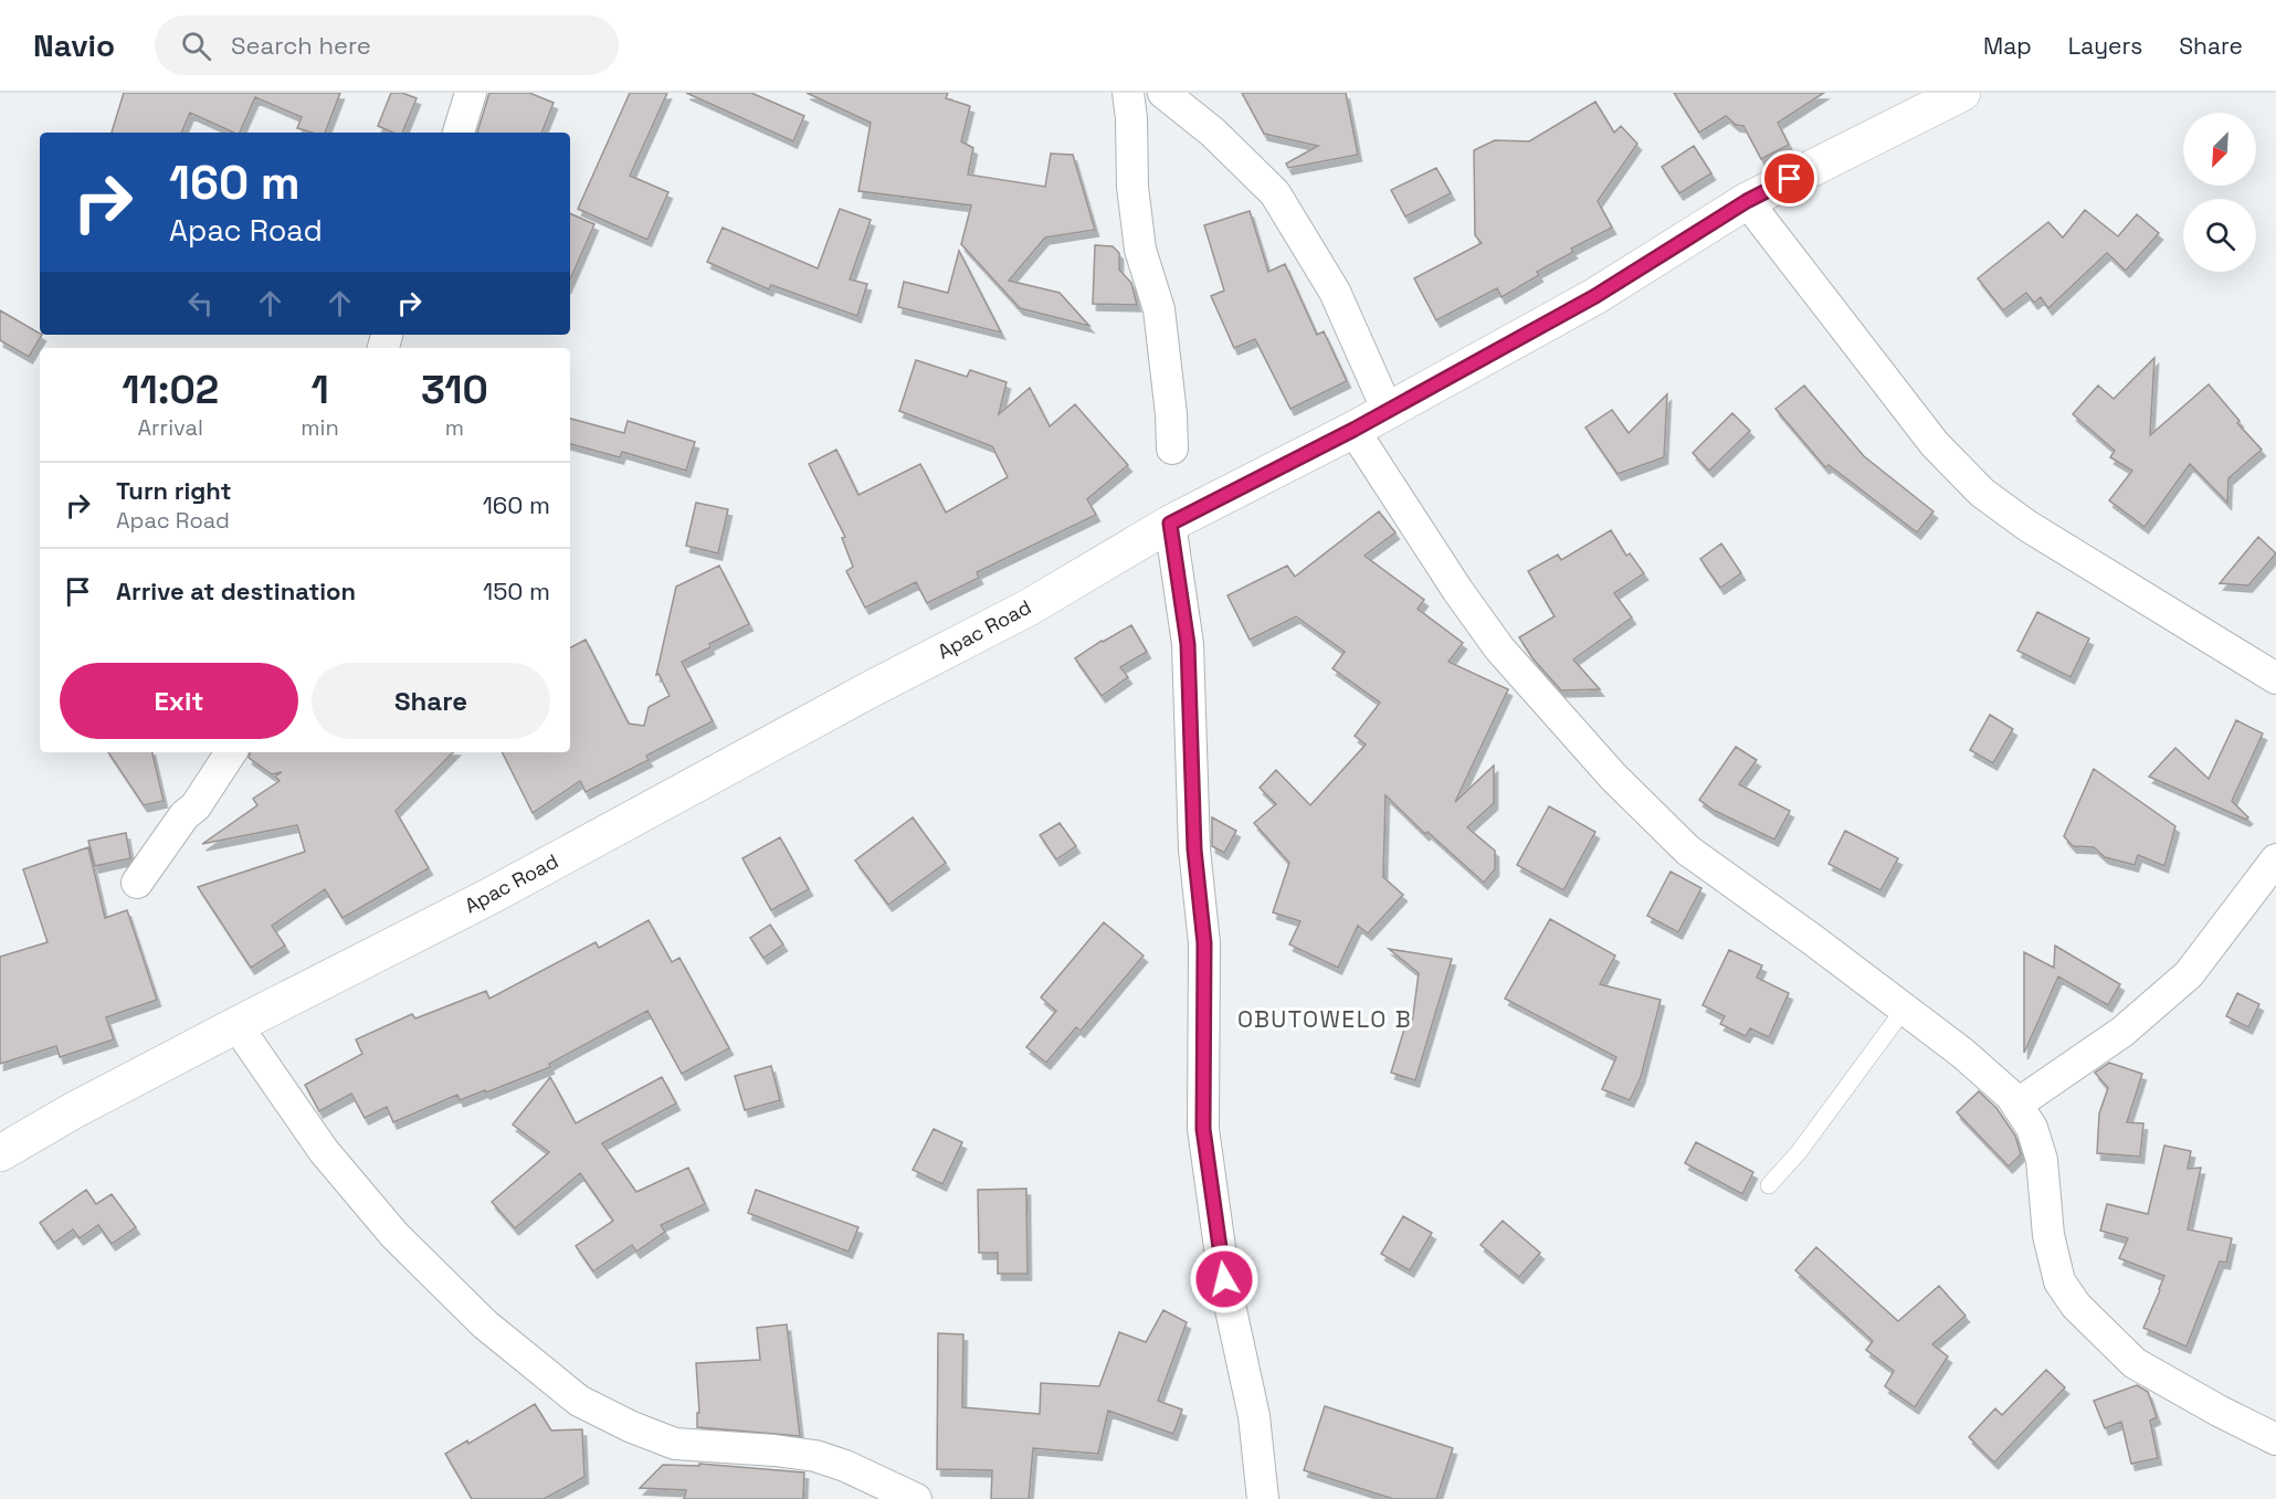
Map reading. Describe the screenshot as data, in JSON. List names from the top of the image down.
{
  "streets": {
    "main road": ["Apac Road"]
  },
  "districts": ["OBUTOWELO B"],
  "north": "bottom left",
  "page": {
    "header": "Navio",
    "search": "Search here",
    "nav": ["Map", "Layers", "Share"],
    "turn": ["160 m", "Apac Road"],
    "eta": [
      "11:02",
      "Arrival",
      "1",
      "min",
      "310",
      "m"
    ],
    "list": [
      {
        "name": "Turn right",
        "note": "Apac Road",
        "value": "160 m"
      },
      {
        "name": "Arrive at destination",
        "value": "150 m"
      }
    ],
    "buttons": ["Exit", "Share"]
  }
}
